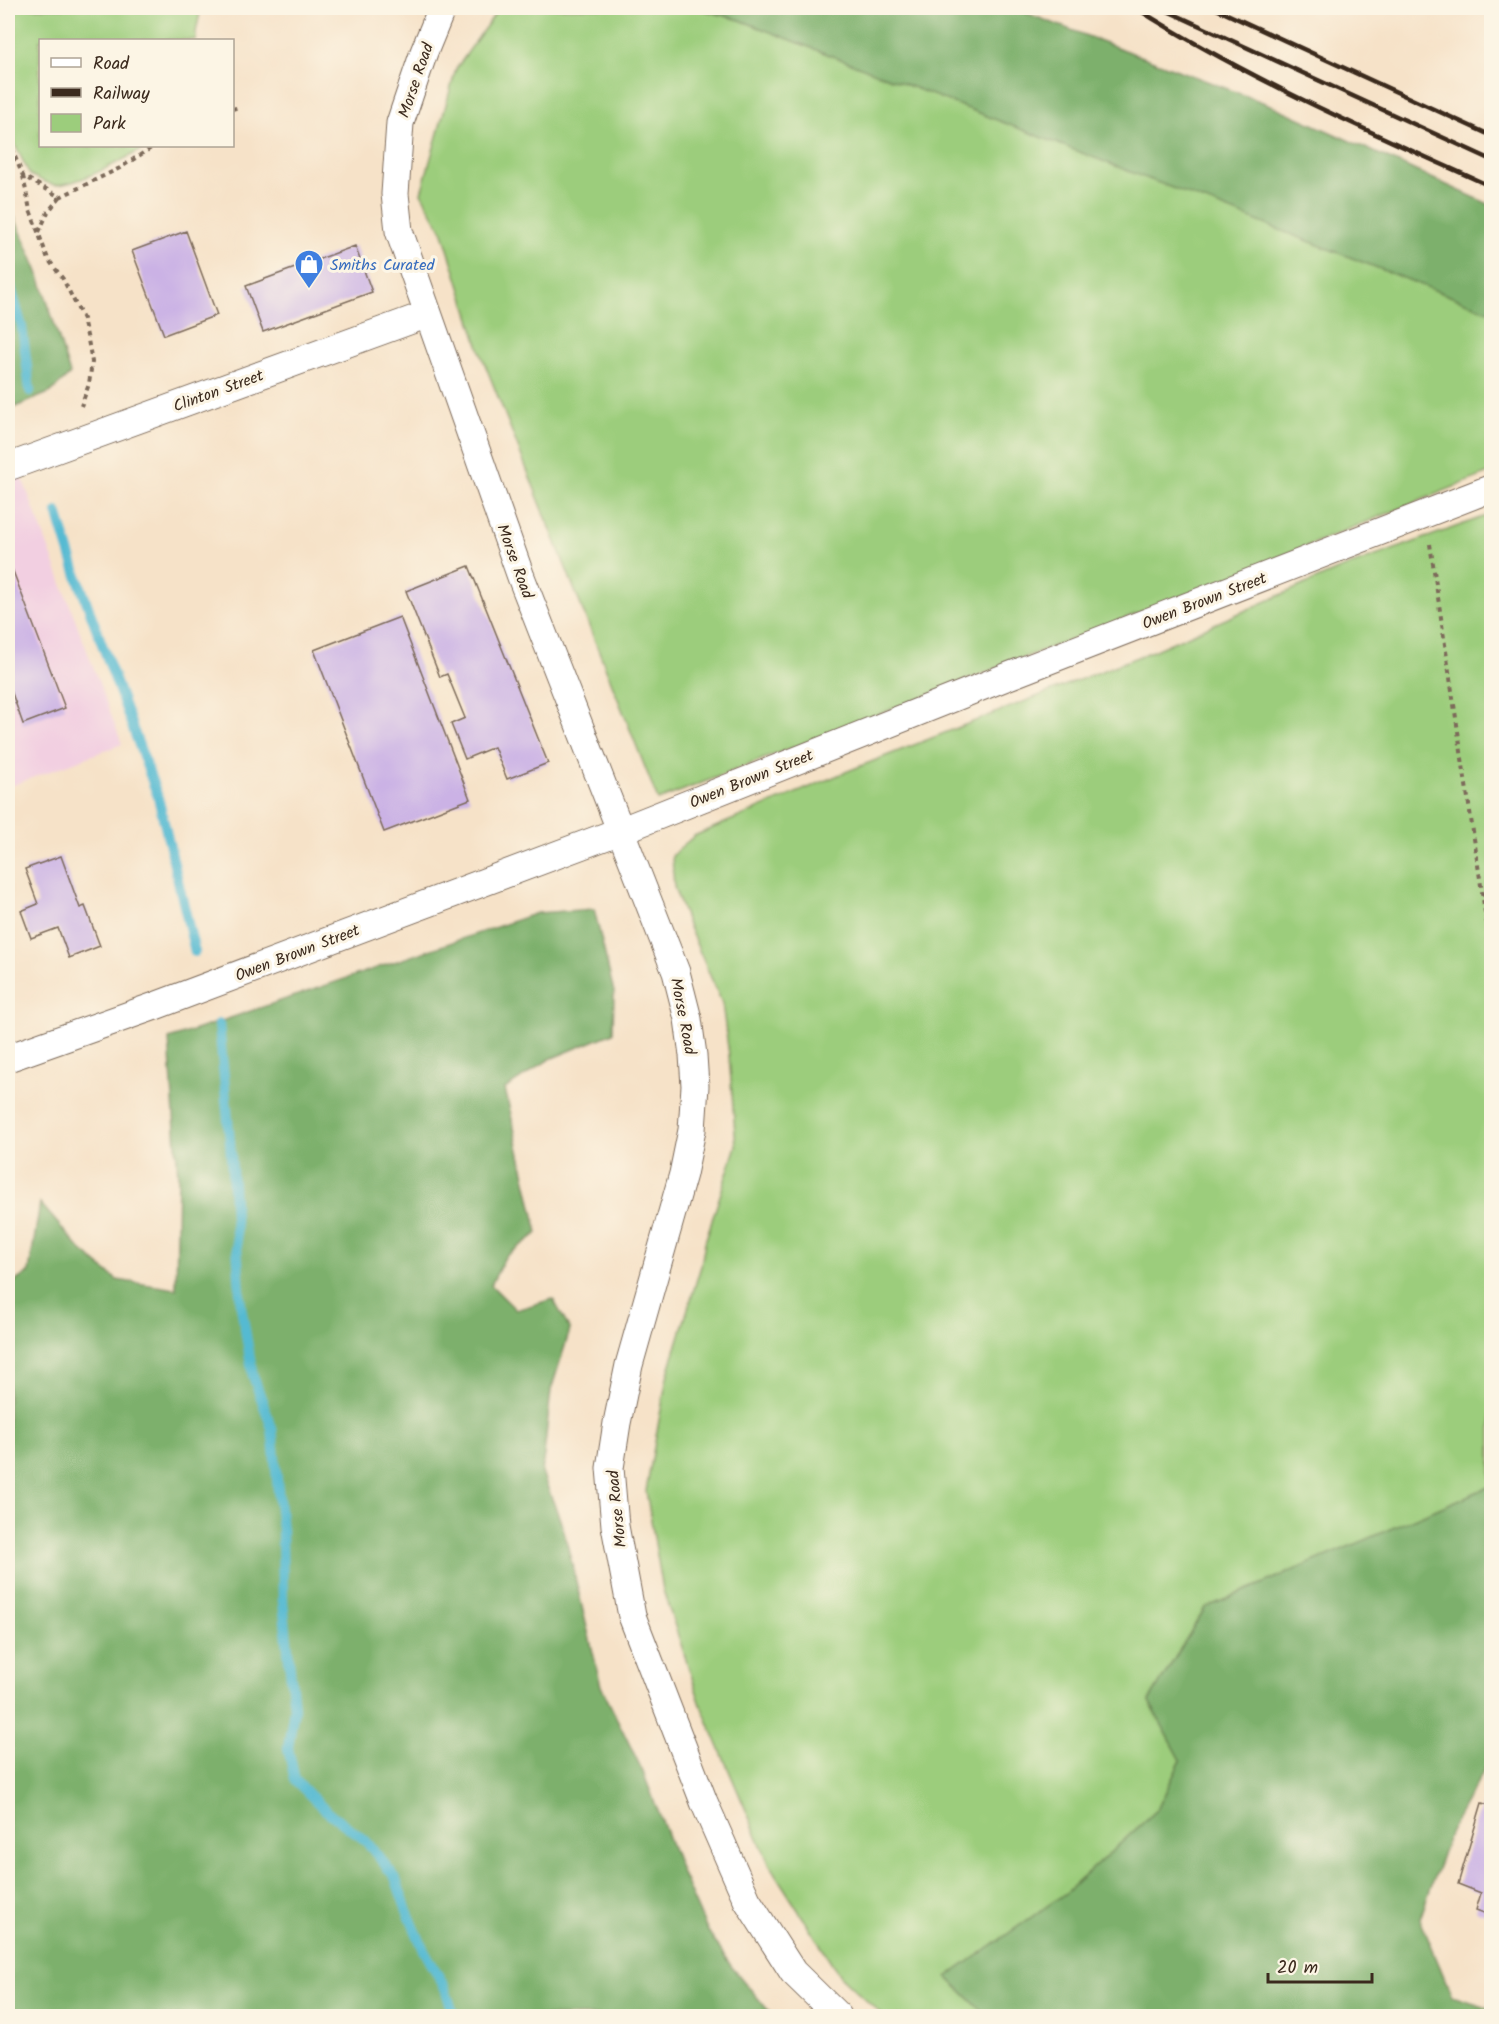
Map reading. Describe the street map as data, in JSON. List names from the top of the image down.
{
  "streets": {
    "street": ["Morse Road", "Clinton Street", "Owen Brown Street"]
  },
  "crossings": [
    ["Morse Road", "Clinton Street"],
    ["Morse Road", "Owen Brown Street"]
  ],
  "places": {
    "shop": ["Smiths Curated"]
  },
  "legend": ["Road", "Railway", "Park"],
  "scale_bar": "20 m"
}
